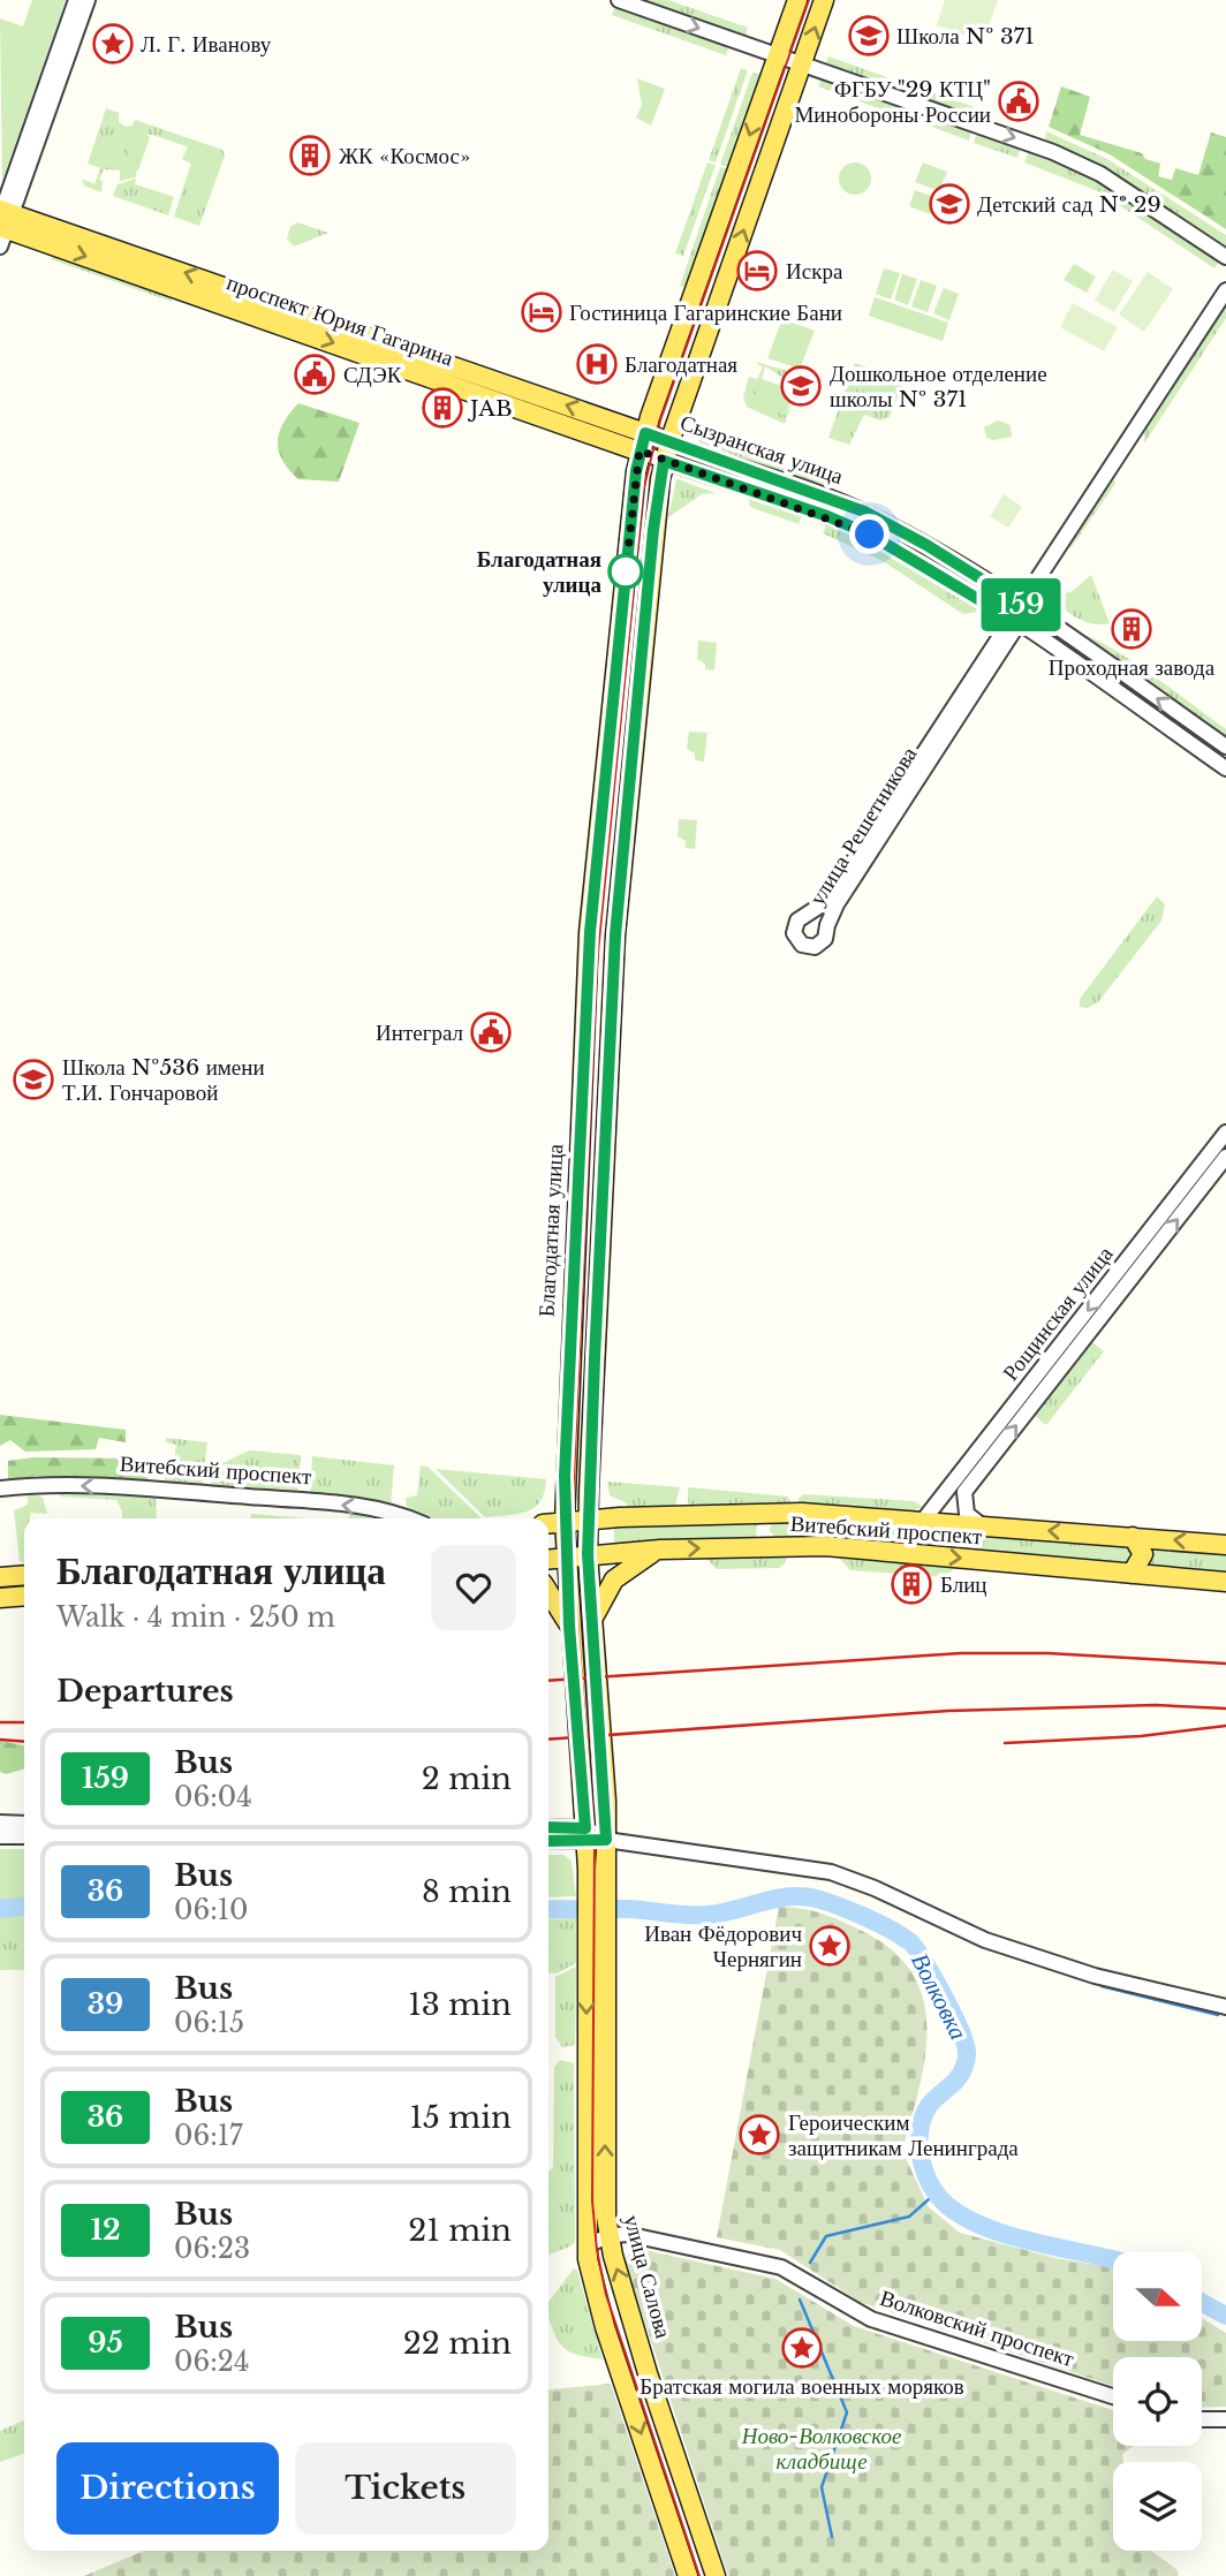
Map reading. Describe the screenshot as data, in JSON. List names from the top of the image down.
{
  "streets": {
    "main road": [
      "проспект Юрия Гагарина",
      "Сызранская улица",
      "Благодатная улица",
      "Витебский проспект",
      "улица Салова"
    ],
    "street": ["улица Решетникова", "Рощинская улица", "Волковский проспект"]
  },
  "crossings": [
    ["проспект Юрия Гагарина", "Сызранская улица"],
    ["проспект Юрия Гагарина", "Благодатная улица"],
    ["Сызранская улица", "улица Решетникова"],
    ["Сызранская улица", "Благодатная улица"],
    ["Благодатная улица", "Витебский проспект"],
    ["Рощинская улица", "Витебский проспект"],
    ["улица Салова", "Волковский проспект"]
  ],
  "water": ["Волковка"],
  "parks": ["Ново-Волковское кладбище"],
  "places": {
    "school or university": [
      "Школа № 371",
      "Детский сад № 29",
      "Дошкольное отделение школы № 371",
      "Школа №536 имени Т.И. Гончаровой"
    ],
    "place": [
      "Л. Г. Иванову",
      "Иван Фёдорович Чернягин",
      "Героическим защитникам Ленинграда",
      "Братская могила военных моряков"
    ],
    "public building": ["ФГБУ \"29 КТЦ\" Минобороны России", "СДЭК", "Интеграл"],
    "building": [
      "ЖК «Космос»",
      "JAB",
      "Проходная завода",
      "Блиц"
    ],
    "hotel": ["Искра", "Гостиница Гагаринские Бани"],
    "hospital": ["Благодатная"],
    "other": ["Благодатная улица"]
  },
  "lines": ["bus line 159"],
  "north": "right",
  "page": {
    "on_map": "159",
    "heading": [
      ["Благодатная улица", "Walk · 4 min · 250 m"],
      "Departures"
    ],
    "list": [
      {
        "mark": "159",
        "name": "Bus",
        "note": "06:04",
        "value": "2 min"
      },
      {
        "mark": "36",
        "name": "Bus",
        "note": "06:10",
        "value": "8 min"
      },
      {
        "mark": "39",
        "name": "Bus",
        "note": "06:15",
        "value": "13 min"
      },
      {
        "mark": "36",
        "name": "Bus",
        "note": "06:17",
        "value": "15 min"
      },
      {
        "mark": "12",
        "name": "Bus",
        "note": "06:23",
        "value": "21 min"
      },
      {
        "mark": "95",
        "name": "Bus",
        "note": "06:24",
        "value": "22 min"
      }
    ],
    "buttons": ["Directions", "Tickets"]
  }
}
